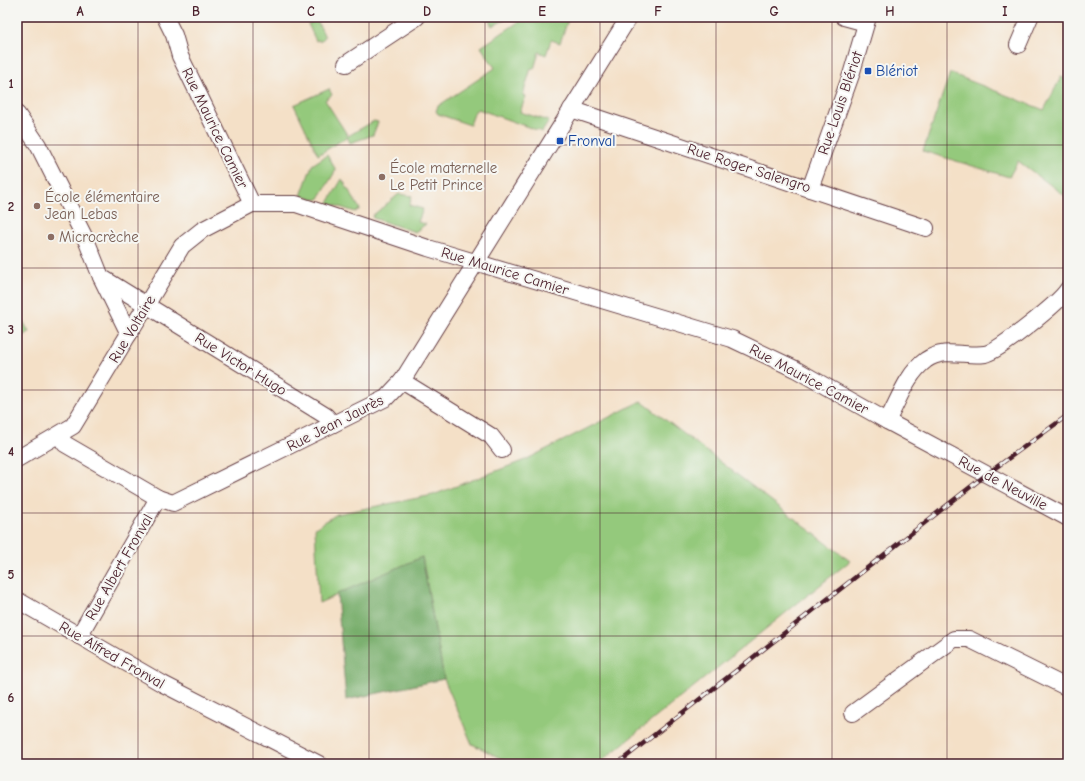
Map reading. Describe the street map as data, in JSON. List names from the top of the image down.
{
  "streets": {
    "street": [
      "Rue Louis Blériot",
      "Rue Maurice Camier",
      "Rue Roger Salengro",
      "Rue Voltaire",
      "Rue Victor Hugo",
      "Rue Jean Jaurès",
      "Rue de Neuville",
      "Rue Albert Fronval",
      "Rue Alfred Fronval"
    ]
  },
  "crossings": [
    ["Rue Louis Blériot", "Rue Roger Salengro"],
    ["Rue Maurice Camier", "Rue Voltaire"],
    ["Rue Maurice Camier", "Rue Jean Jaurès"],
    ["Rue Maurice Camier", "Rue de Neuville"],
    ["Rue Roger Salengro", "Rue Jean Jaurès"],
    ["Rue Voltaire", "Rue Victor Hugo"],
    ["Rue Voltaire", "Rue Jean Jaurès"],
    ["Rue Victor Hugo", "Rue Jean Jaurès"],
    ["Rue Jean Jaurès", "Rue Albert Fronval"],
    ["Rue Albert Fronval", "Rue Alfred Fronval"]
  ],
  "places": {
    "transit": ["Blériot", "Fronval"],
    "other": ["École maternelle Le Petit Prince", "École élémentaire Jean Lebas", "Microcrèche"]
  },
  "grid": {
    "columns": [
      "A",
      "B",
      "C",
      "D",
      "E",
      "F",
      "G",
      "H",
      "I"
    ],
    "rows": [
      "1",
      "2",
      "3",
      "4",
      "5",
      "6"
    ]
  }
}
